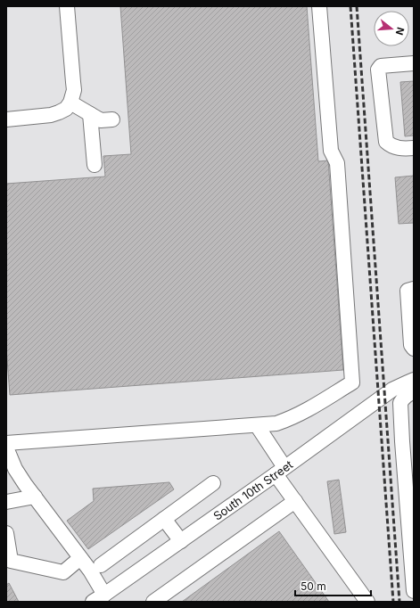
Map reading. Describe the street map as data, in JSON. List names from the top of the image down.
{
  "streets": {
    "street": ["South 10th Street"]
  },
  "scale_bar": "50 m",
  "north": "right"
}
